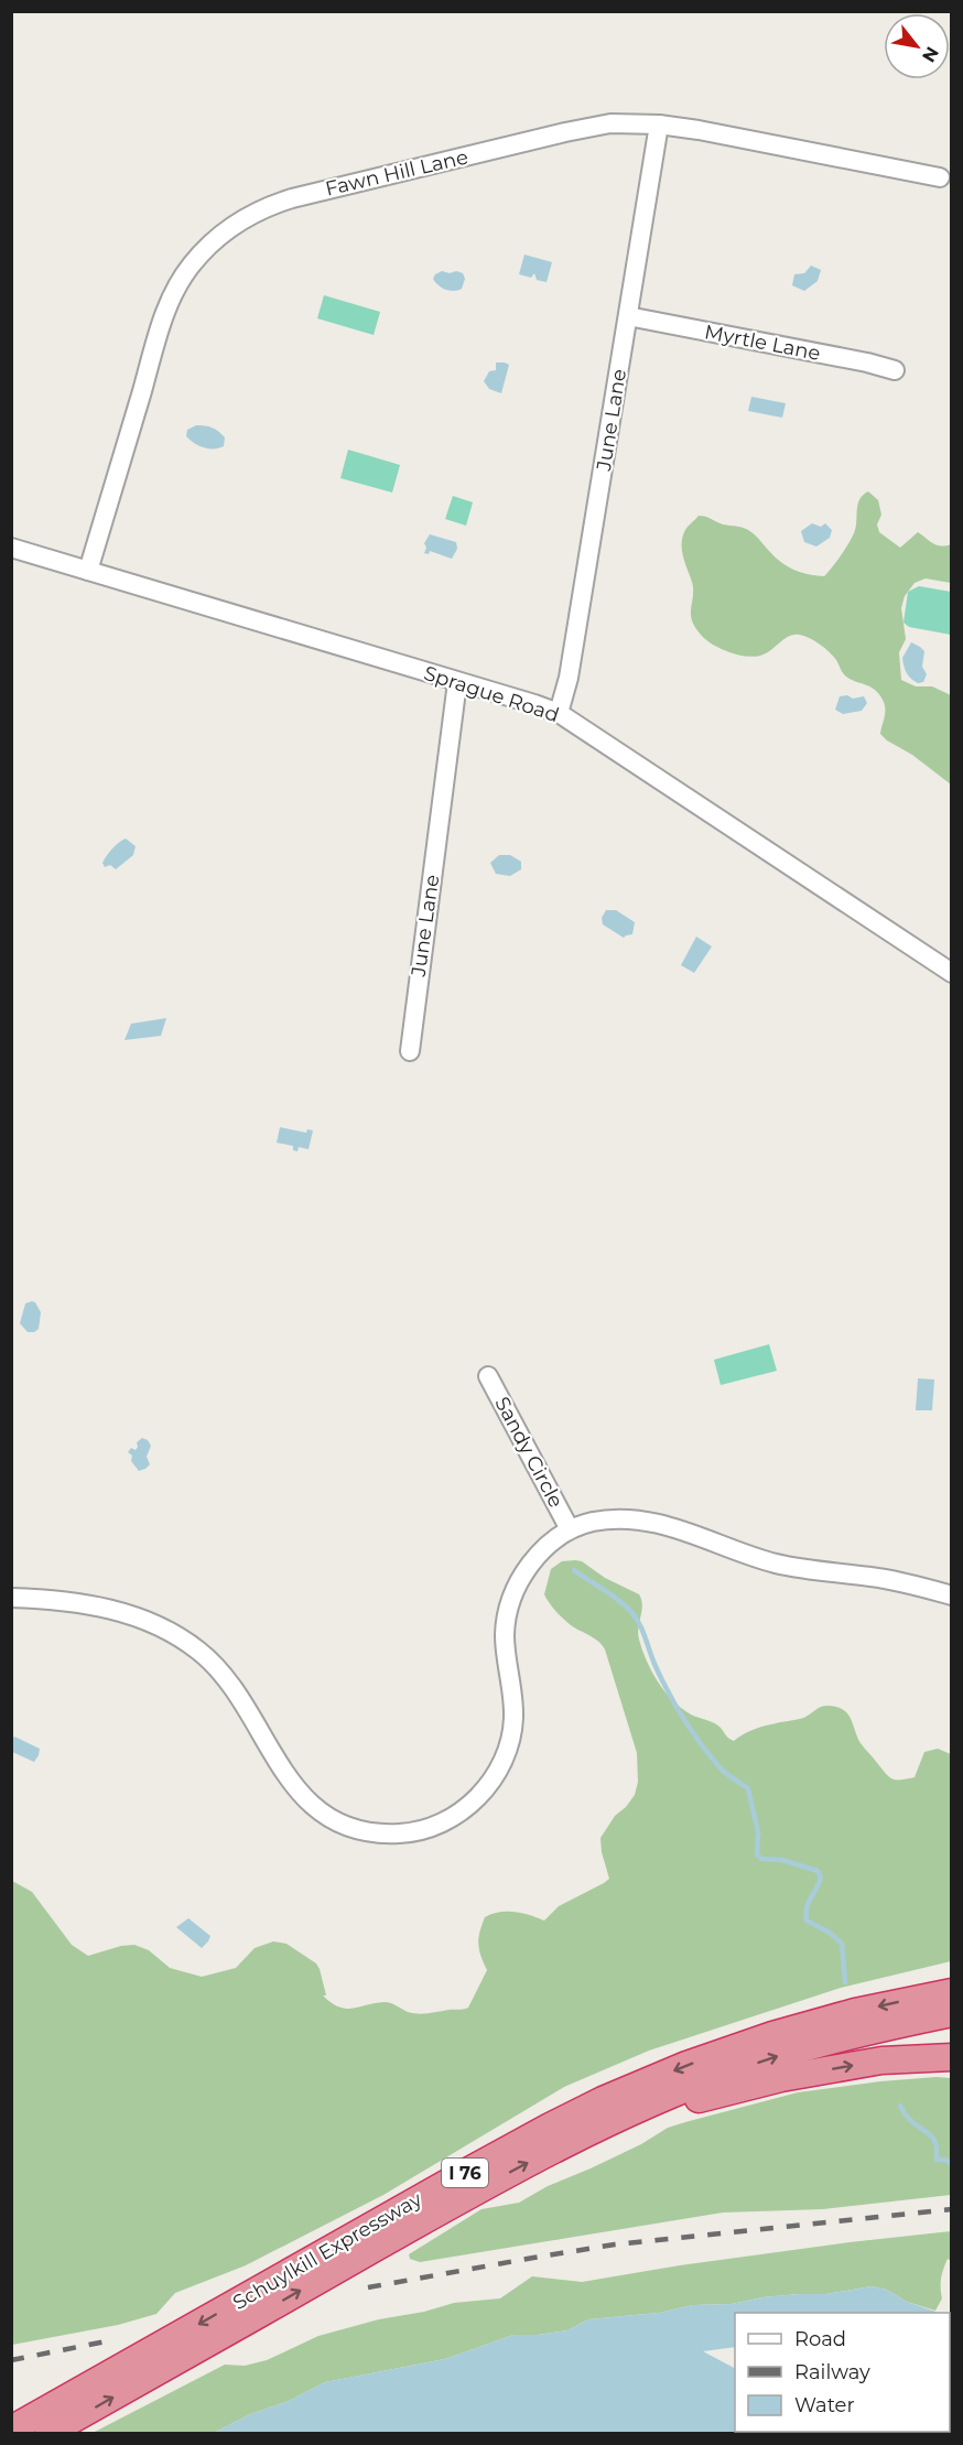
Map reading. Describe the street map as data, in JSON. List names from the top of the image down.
{
  "streets": {
    "highway": ["I 76", "Schuylkill Expressway"],
    "street": [
      "Fawn Hill Lane",
      "Myrtle Lane",
      "June Lane",
      "Sprague Road",
      "Sandy Circle"
    ]
  },
  "crossings": [
    ["Fawn Hill Lane", "June Lane"],
    ["Fawn Hill Lane", "Sprague Road"],
    ["Myrtle Lane", "June Lane"],
    ["June Lane", "Sprague Road"]
  ],
  "legend": ["Road", "Railway", "Water"],
  "north": "bottom right"
}
